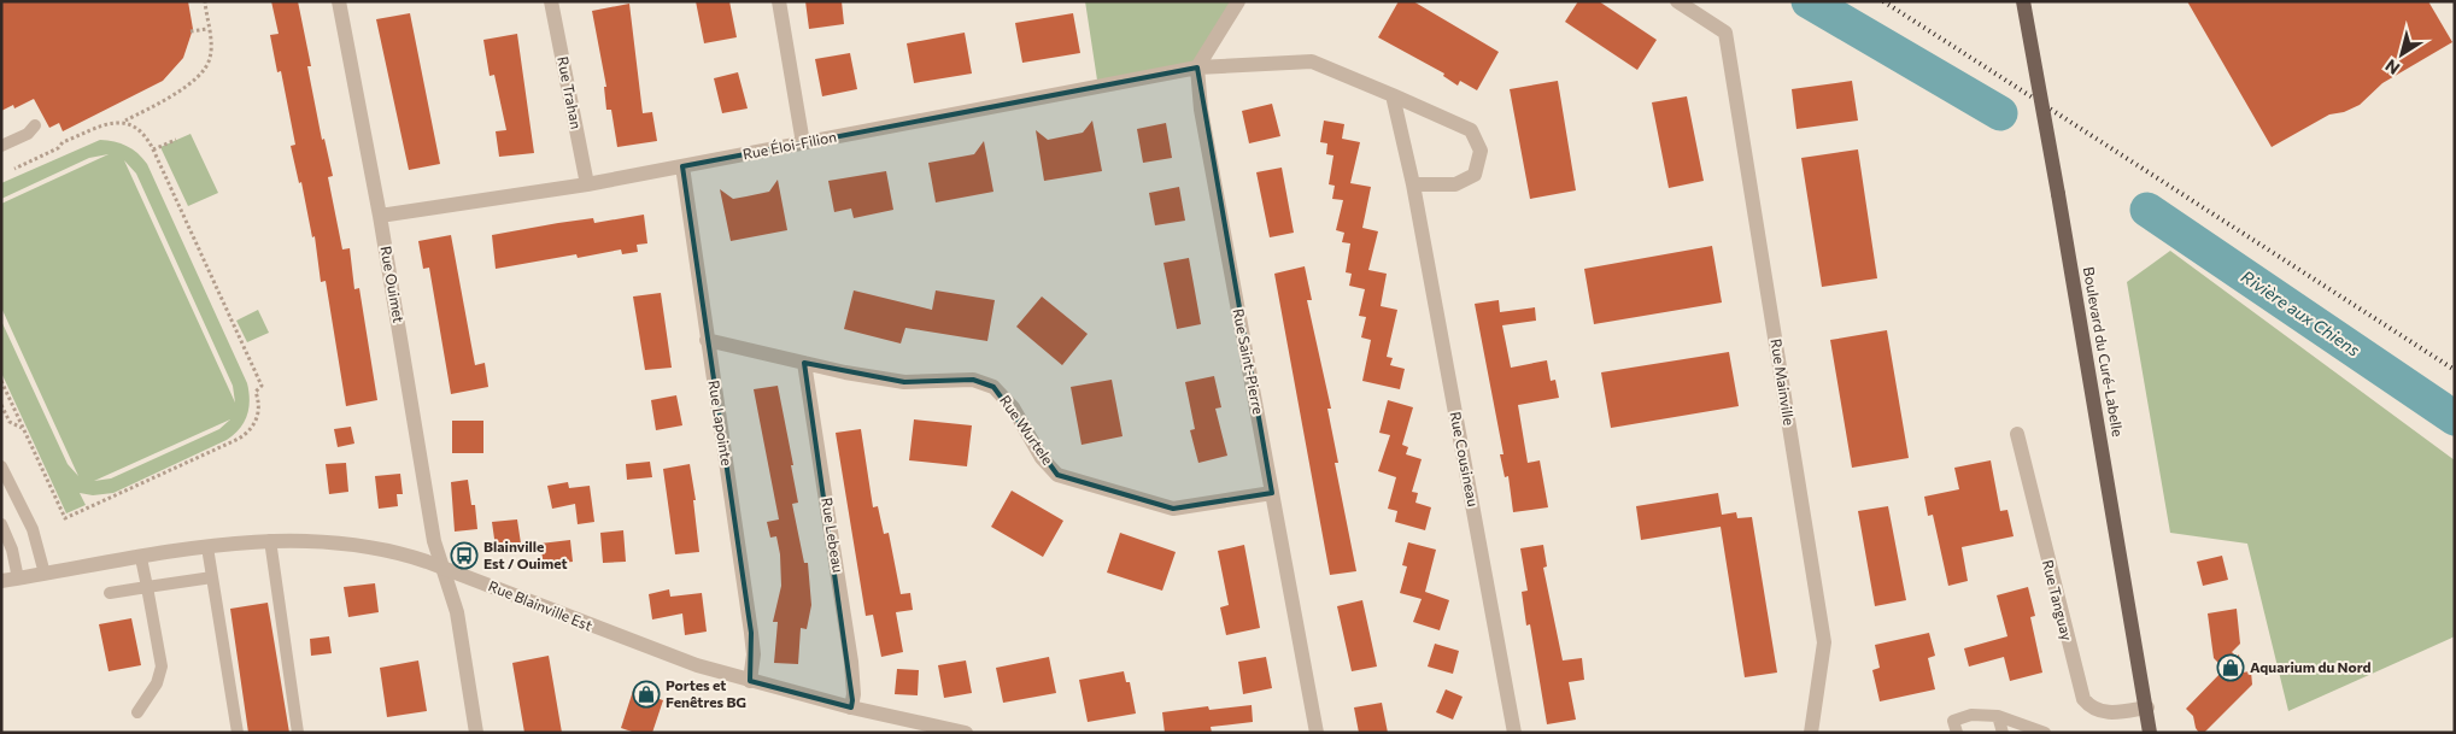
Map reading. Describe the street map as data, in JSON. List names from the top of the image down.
{
  "streets": {
    "main road": ["Boulevard du Curé-Labelle"],
    "street": [
      "Rue Trahan",
      "Rue Éloi-Filion",
      "Rue Ouimet",
      "Rue Saint-Pierre",
      "Rue Mainville",
      "Rue Lapointe",
      "Rue Wurtele",
      "Rue Cousineau",
      "Rue Lebeau",
      "Rue Tanguay",
      "Rue Blainville Est"
    ]
  },
  "crossings": [
    ["Rue Trahan", "Rue Éloi-Filion"],
    ["Rue Éloi-Filion", "Rue Ouimet"],
    ["Rue Éloi-Filion", "Rue Saint-Pierre"],
    ["Rue Éloi-Filion", "Rue Lapointe"],
    ["Rue Ouimet", "Rue Blainville Est"],
    ["Boulevard du Curé-Labelle", "Rue Tanguay"],
    ["Rue Saint-Pierre", "Rue Wurtele"],
    ["Rue Lapointe", "Rue Wurtele"],
    ["Rue Lapointe", "Rue Blainville Est"],
    ["Rue Wurtele", "Rue Lebeau"],
    ["Rue Lebeau", "Rue Blainville Est"]
  ],
  "water": ["Rivière aux Chiens"],
  "places": {
    "bus stop": ["Blainville Est / Ouimet"],
    "shop": ["Aquarium du Nord", "Portes et Fenêtres BG"]
  },
  "north": "bottom left"
}
